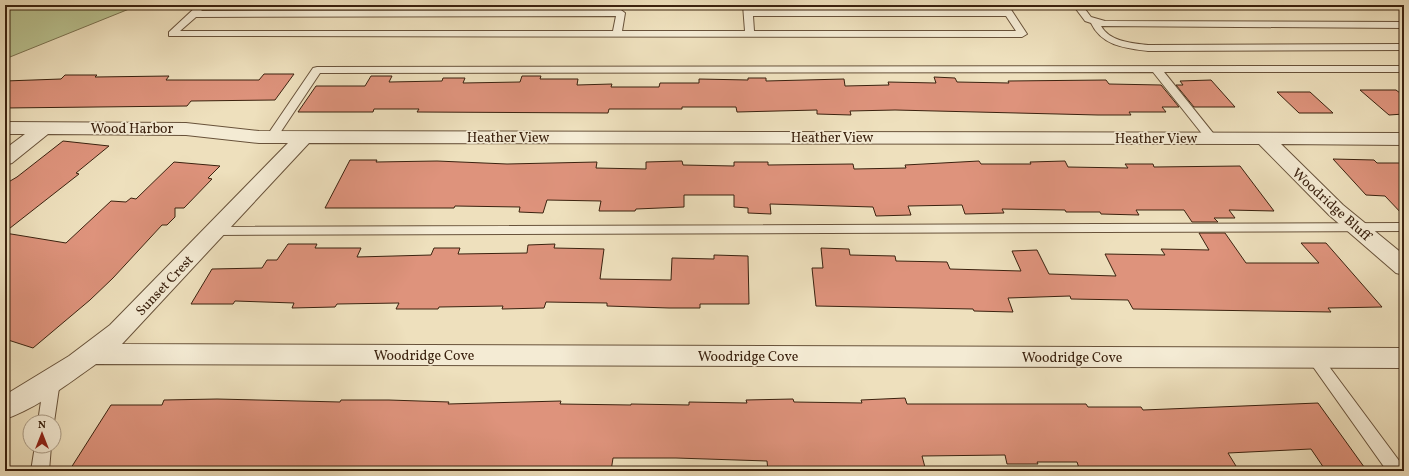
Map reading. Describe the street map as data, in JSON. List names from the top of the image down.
{
  "streets": {
    "street": [
      "Wood Harbor",
      "Heather View",
      "Woodridge Bluff",
      "Sunset Crest",
      "Woodridge Cove"
    ]
  },
  "crossings": [
    ["Wood Harbor", "Heather View"],
    ["Heather View", "Woodridge Bluff"],
    ["Heather View", "Sunset Crest"],
    ["Sunset Crest", "Woodridge Cove"]
  ],
  "north": "top"
}
